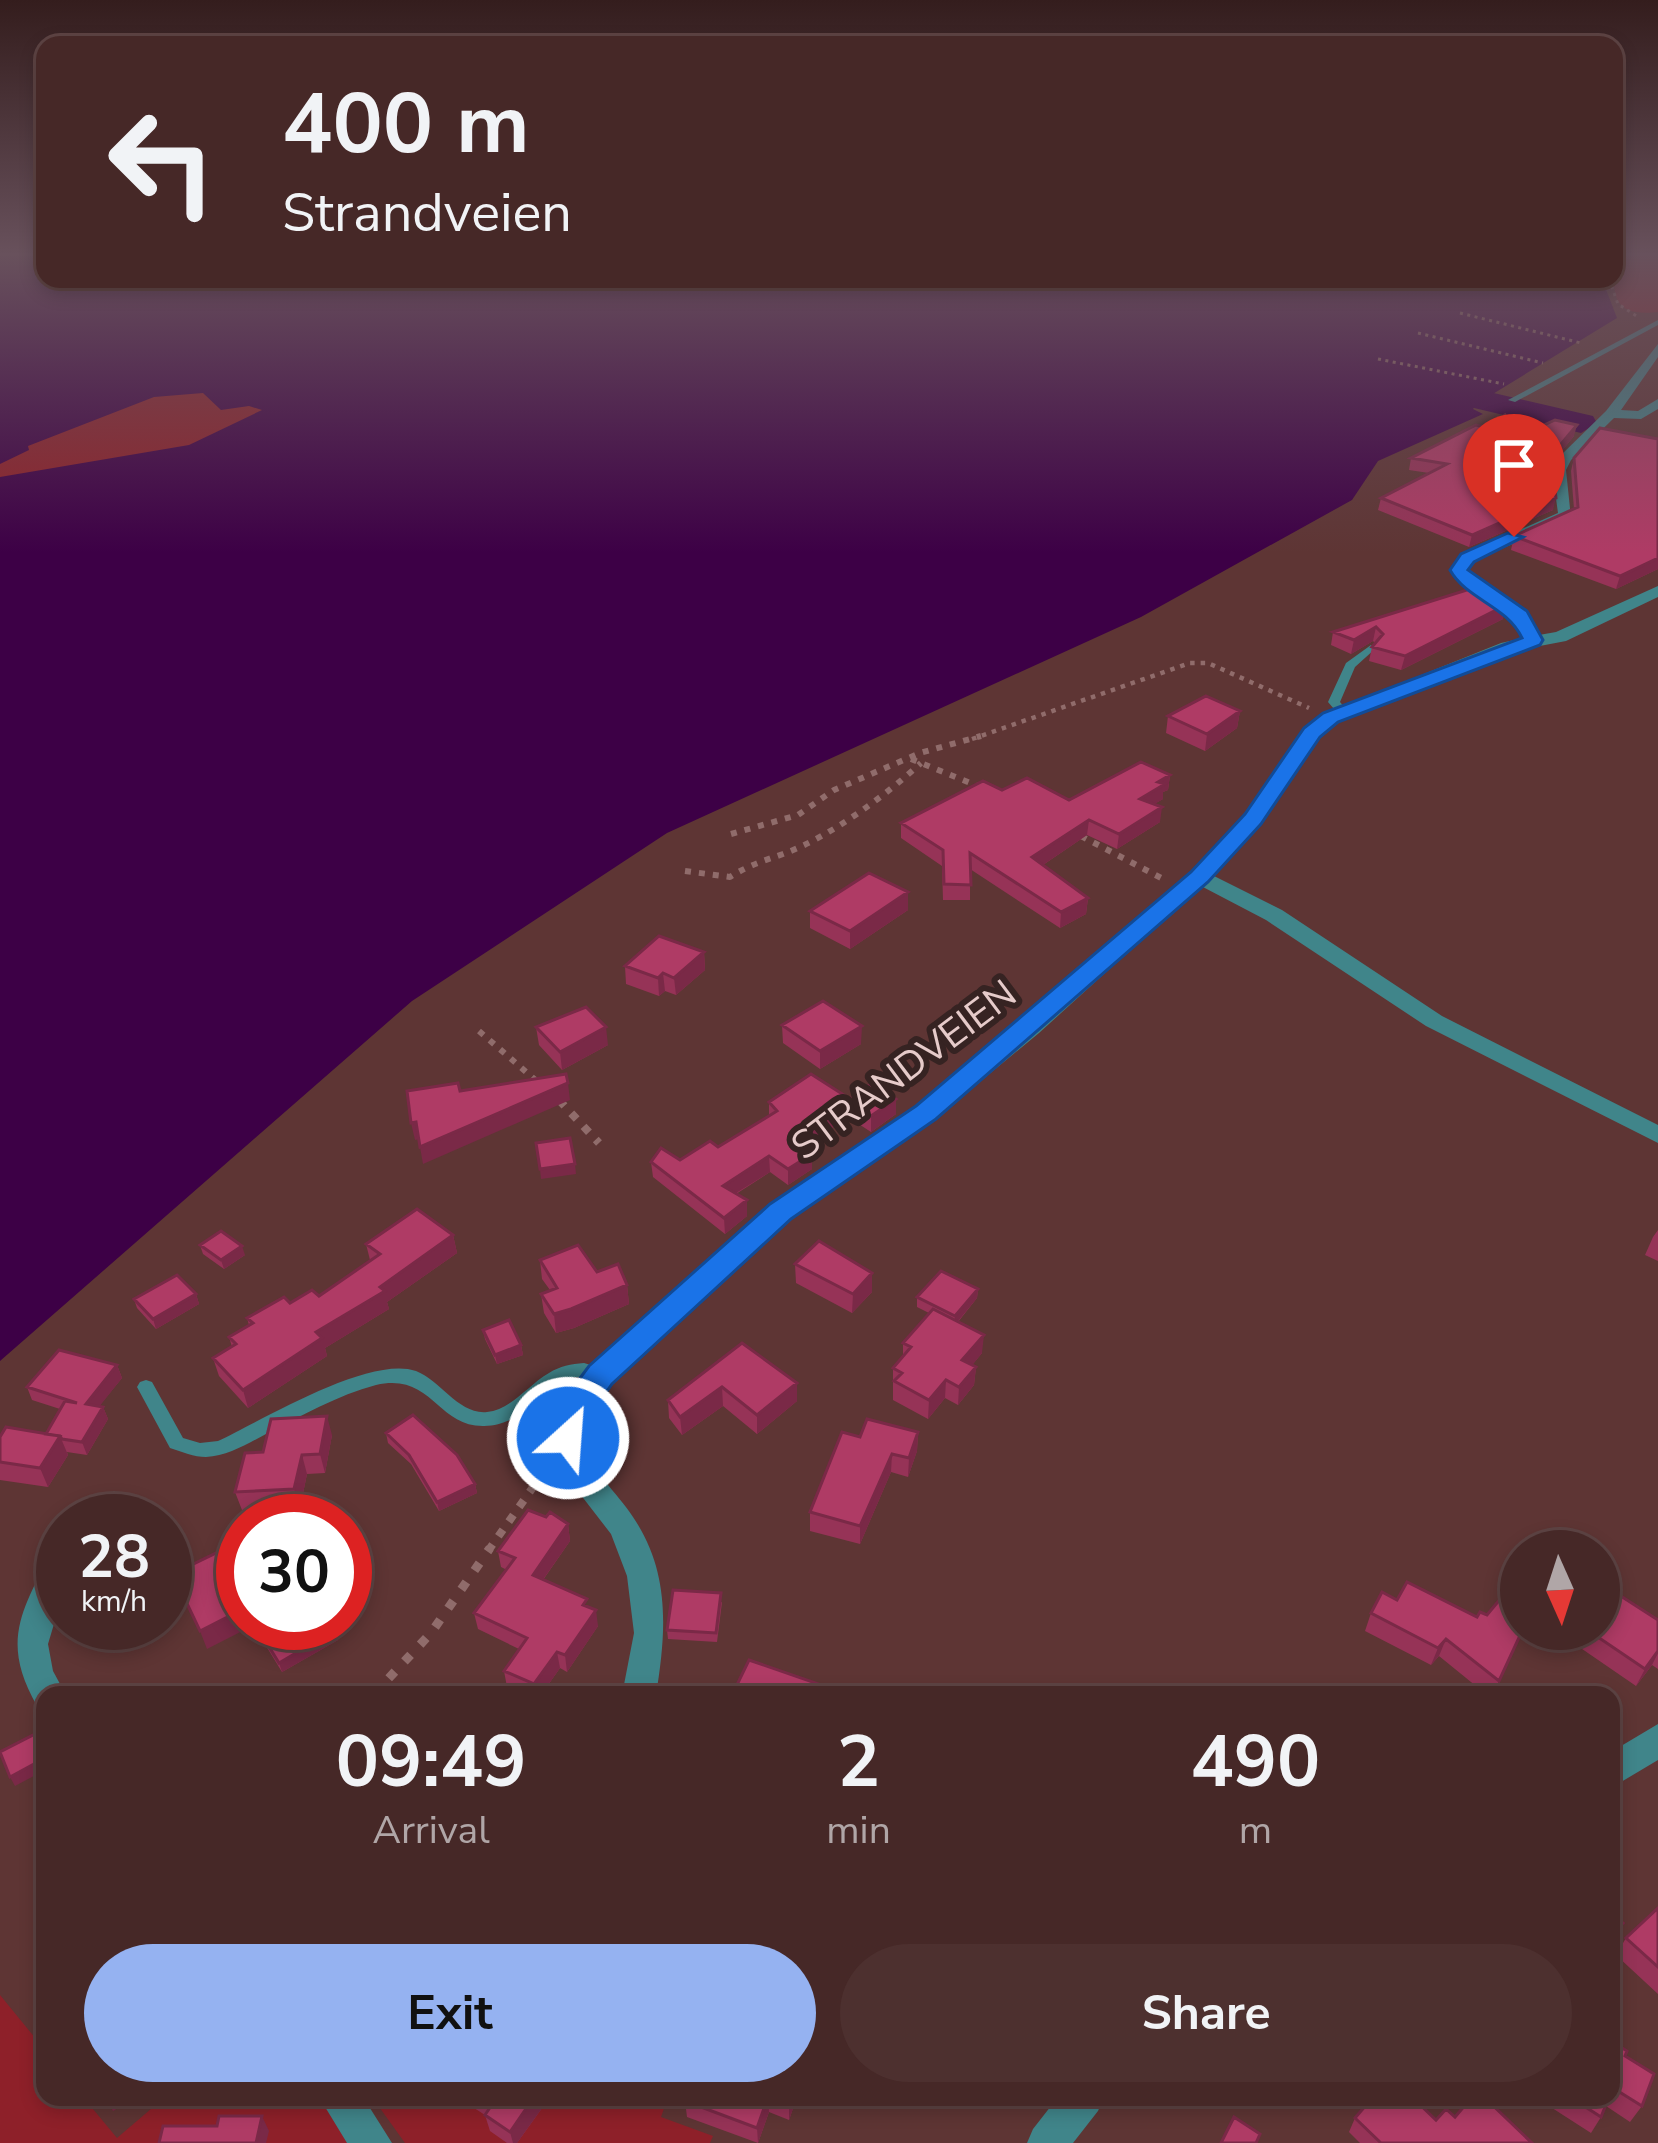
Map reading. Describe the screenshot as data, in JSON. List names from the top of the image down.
{
  "streets": {
    "street": ["STRANDVEIEN"]
  },
  "north": "bottom",
  "page": {
    "turn": ["400 m", "Strandveien"],
    "speed": "28 km/h",
    "limit": "30",
    "eta": [
      "09:49",
      "Arrival",
      "2",
      "min",
      "490",
      "m"
    ],
    "buttons": ["Exit", "Share"]
  }
}
